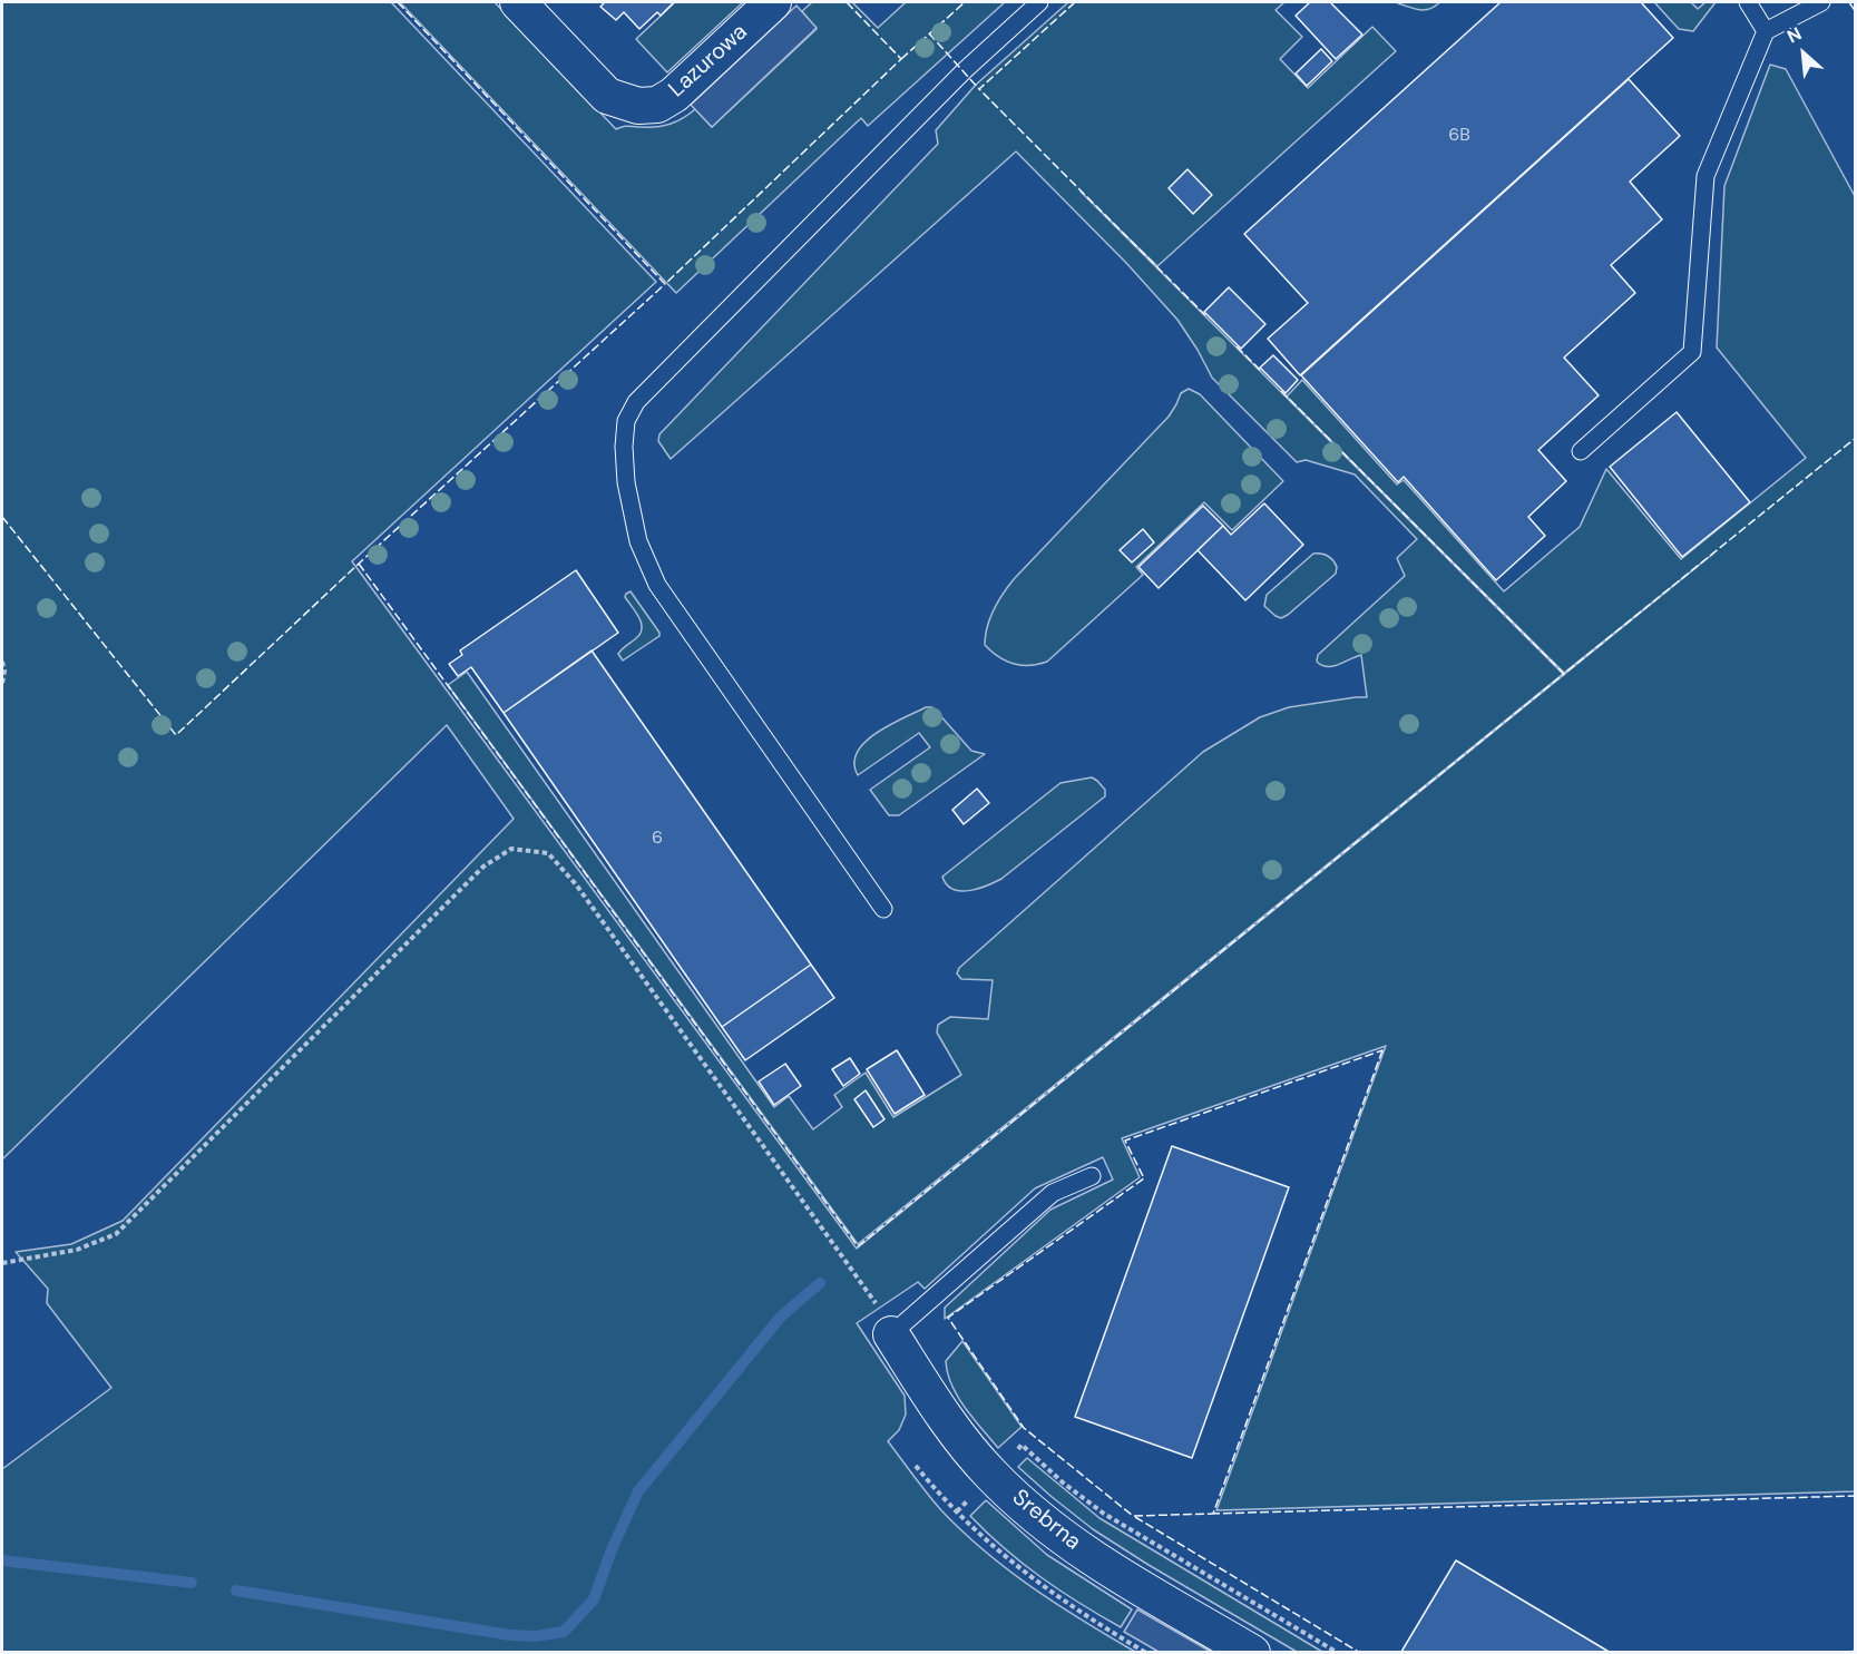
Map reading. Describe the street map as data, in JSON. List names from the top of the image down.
{
  "streets": {
    "street": ["Lazurowa", "Srebrna"]
  },
  "house_numbers": ["6B", "6"],
  "north": "top left"
}
